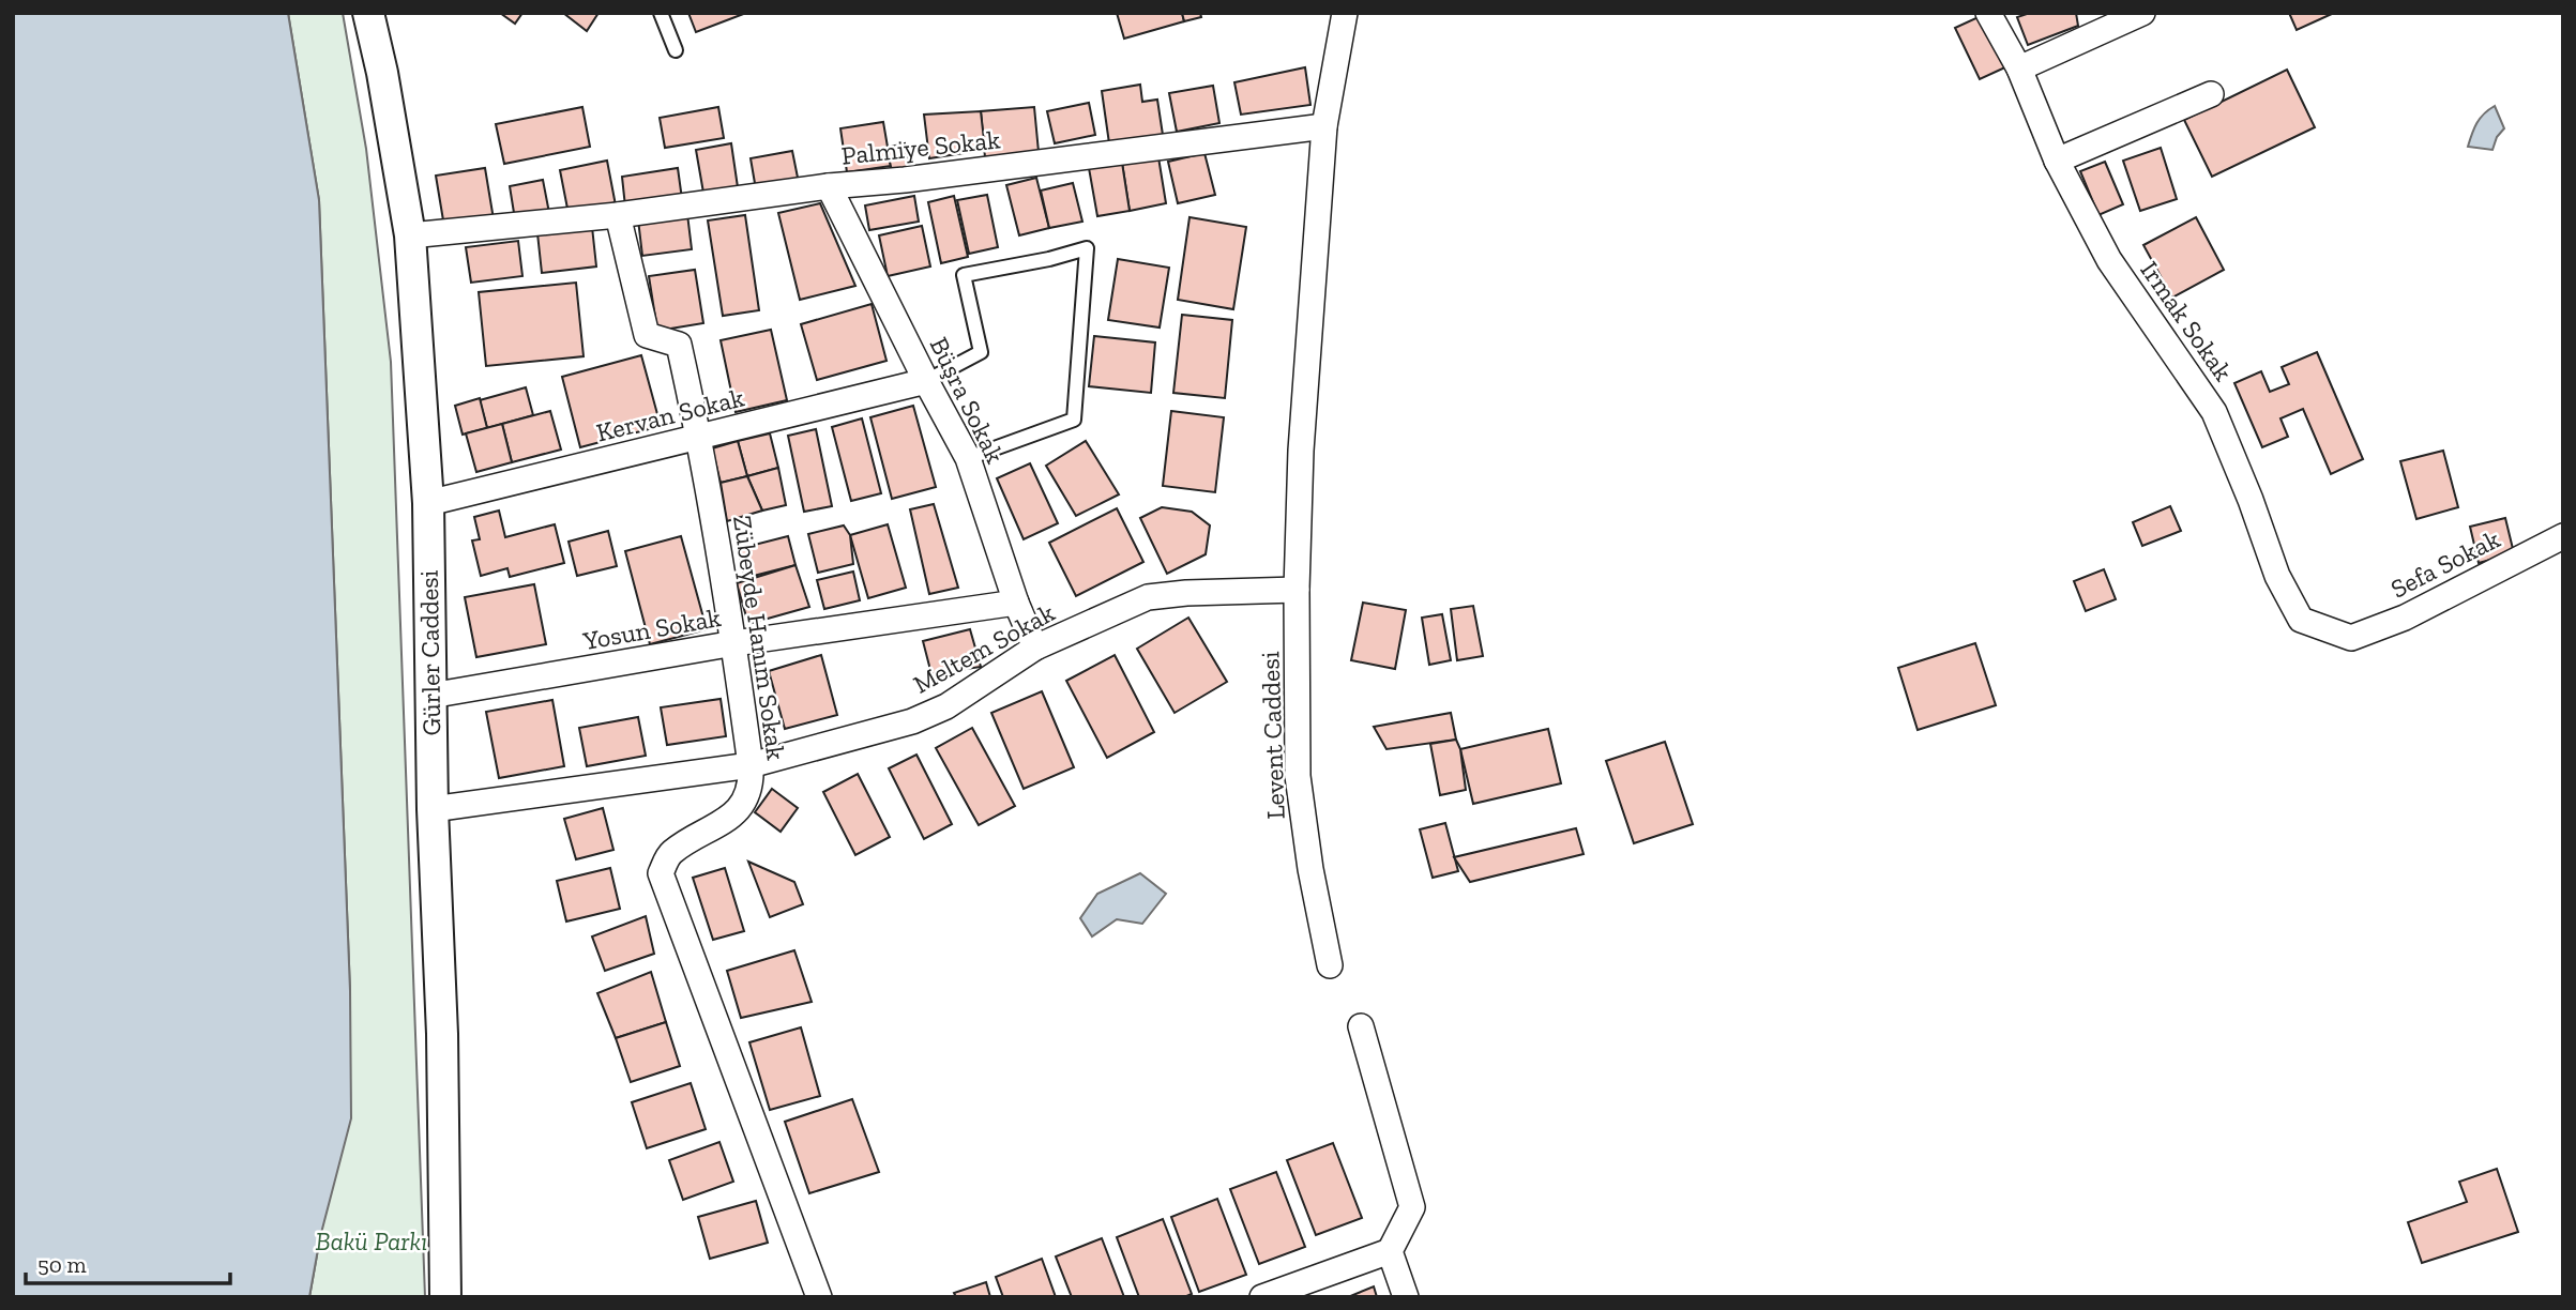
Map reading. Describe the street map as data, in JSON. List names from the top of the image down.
{
  "streets": {
    "street": [
      "Palmiye Sokak",
      "Irmak Sokak",
      "Büşra Sokak",
      "Kervan Sokak",
      "Sefa Sokak",
      "Yosun Sokak",
      "Zübeyde Hanım Sokak",
      "Meltem Sokak",
      "Gürler Caddesi",
      "Levent Caddesi"
    ]
  },
  "crossings": [
    ["Palmiye Sokak", "Büşra Sokak"],
    ["Palmiye Sokak", "Zübeyde Hanım Sokak"],
    ["Palmiye Sokak", "Gürler Caddesi"],
    ["Palmiye Sokak", "Levent Caddesi"],
    ["Irmak Sokak", "Sefa Sokak"],
    ["Büşra Sokak", "Kervan Sokak"],
    ["Büşra Sokak", "Yosun Sokak"],
    ["Büşra Sokak", "Meltem Sokak"],
    ["Kervan Sokak", "Zübeyde Hanım Sokak"],
    ["Kervan Sokak", "Gürler Caddesi"],
    ["Yosun Sokak", "Zübeyde Hanım Sokak"],
    ["Yosun Sokak", "Gürler Caddesi"],
    ["Zübeyde Hanım Sokak", "Meltem Sokak"],
    ["Meltem Sokak", "Gürler Caddesi"],
    ["Meltem Sokak", "Levent Caddesi"]
  ],
  "parks": ["Bakü Parkı"],
  "scale_bar": "50 m"
}
